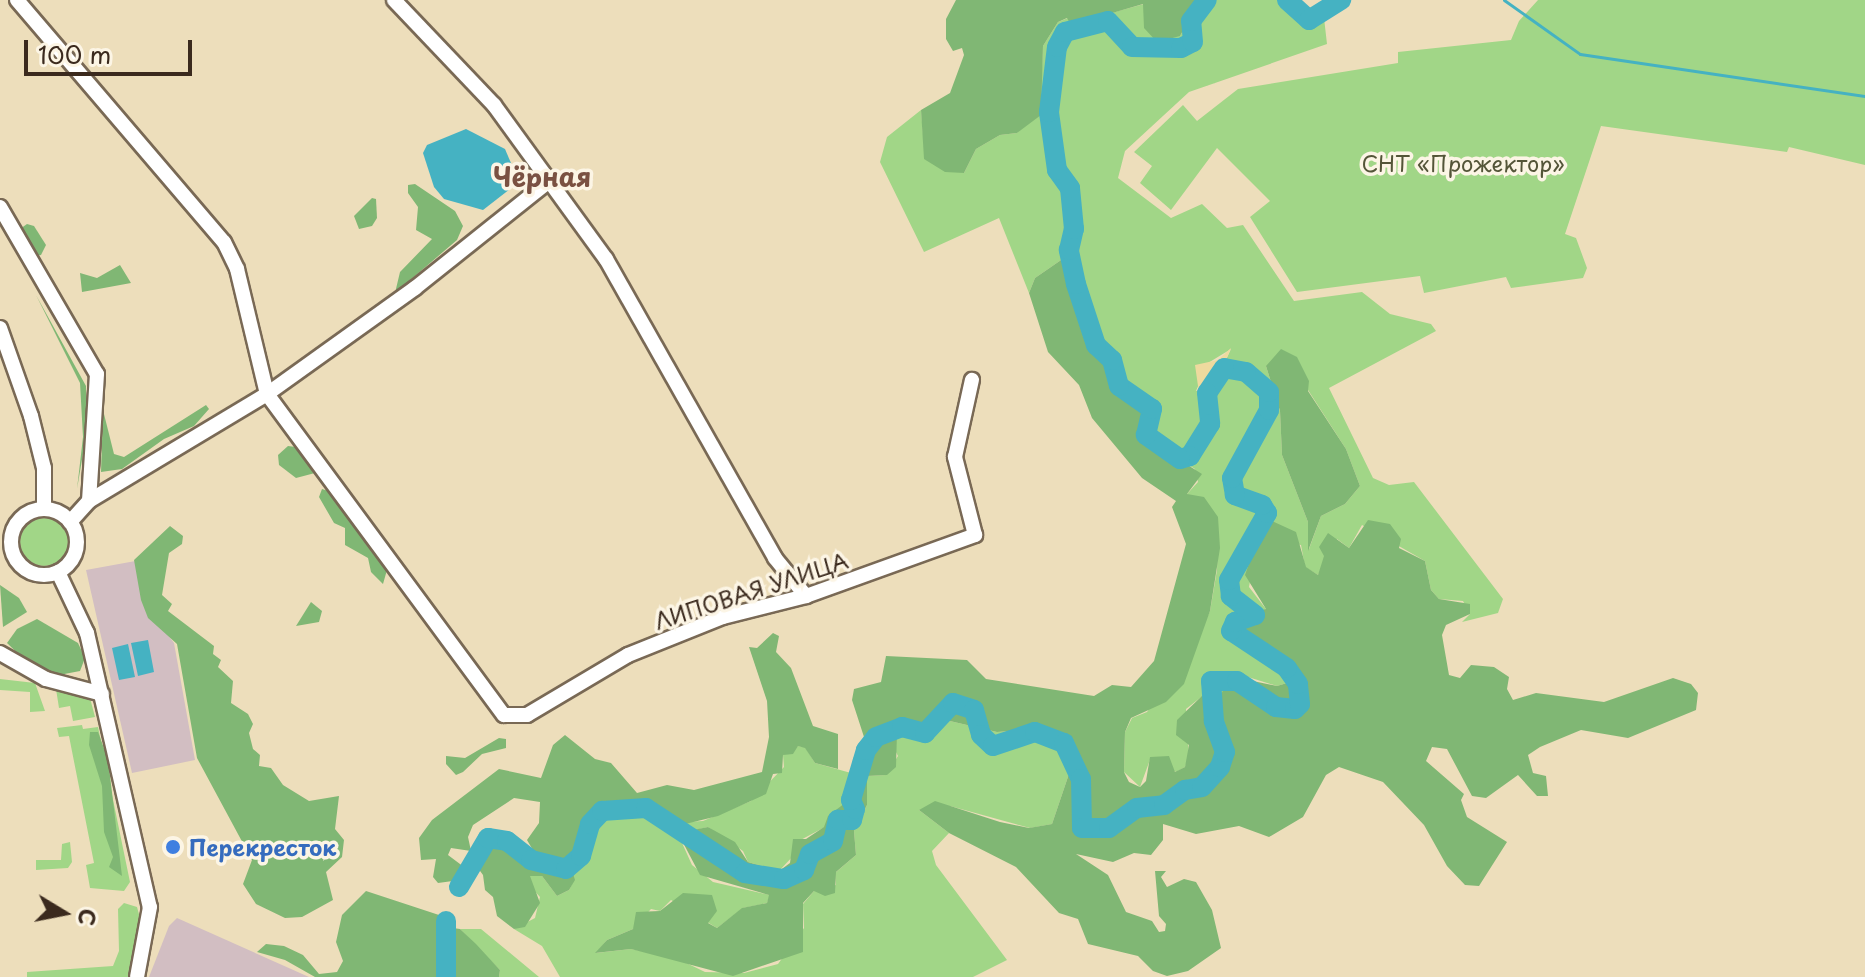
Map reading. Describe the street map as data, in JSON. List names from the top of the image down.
{
  "streets": {
    "street": ["ЛИПОВАЯ УЛИЦА"]
  },
  "districts": ["Чёрная"],
  "parks": ["СНТ «Прожектор»"],
  "places": ["Перекресток"],
  "scale_bar": "100 m",
  "north": "right"
}
